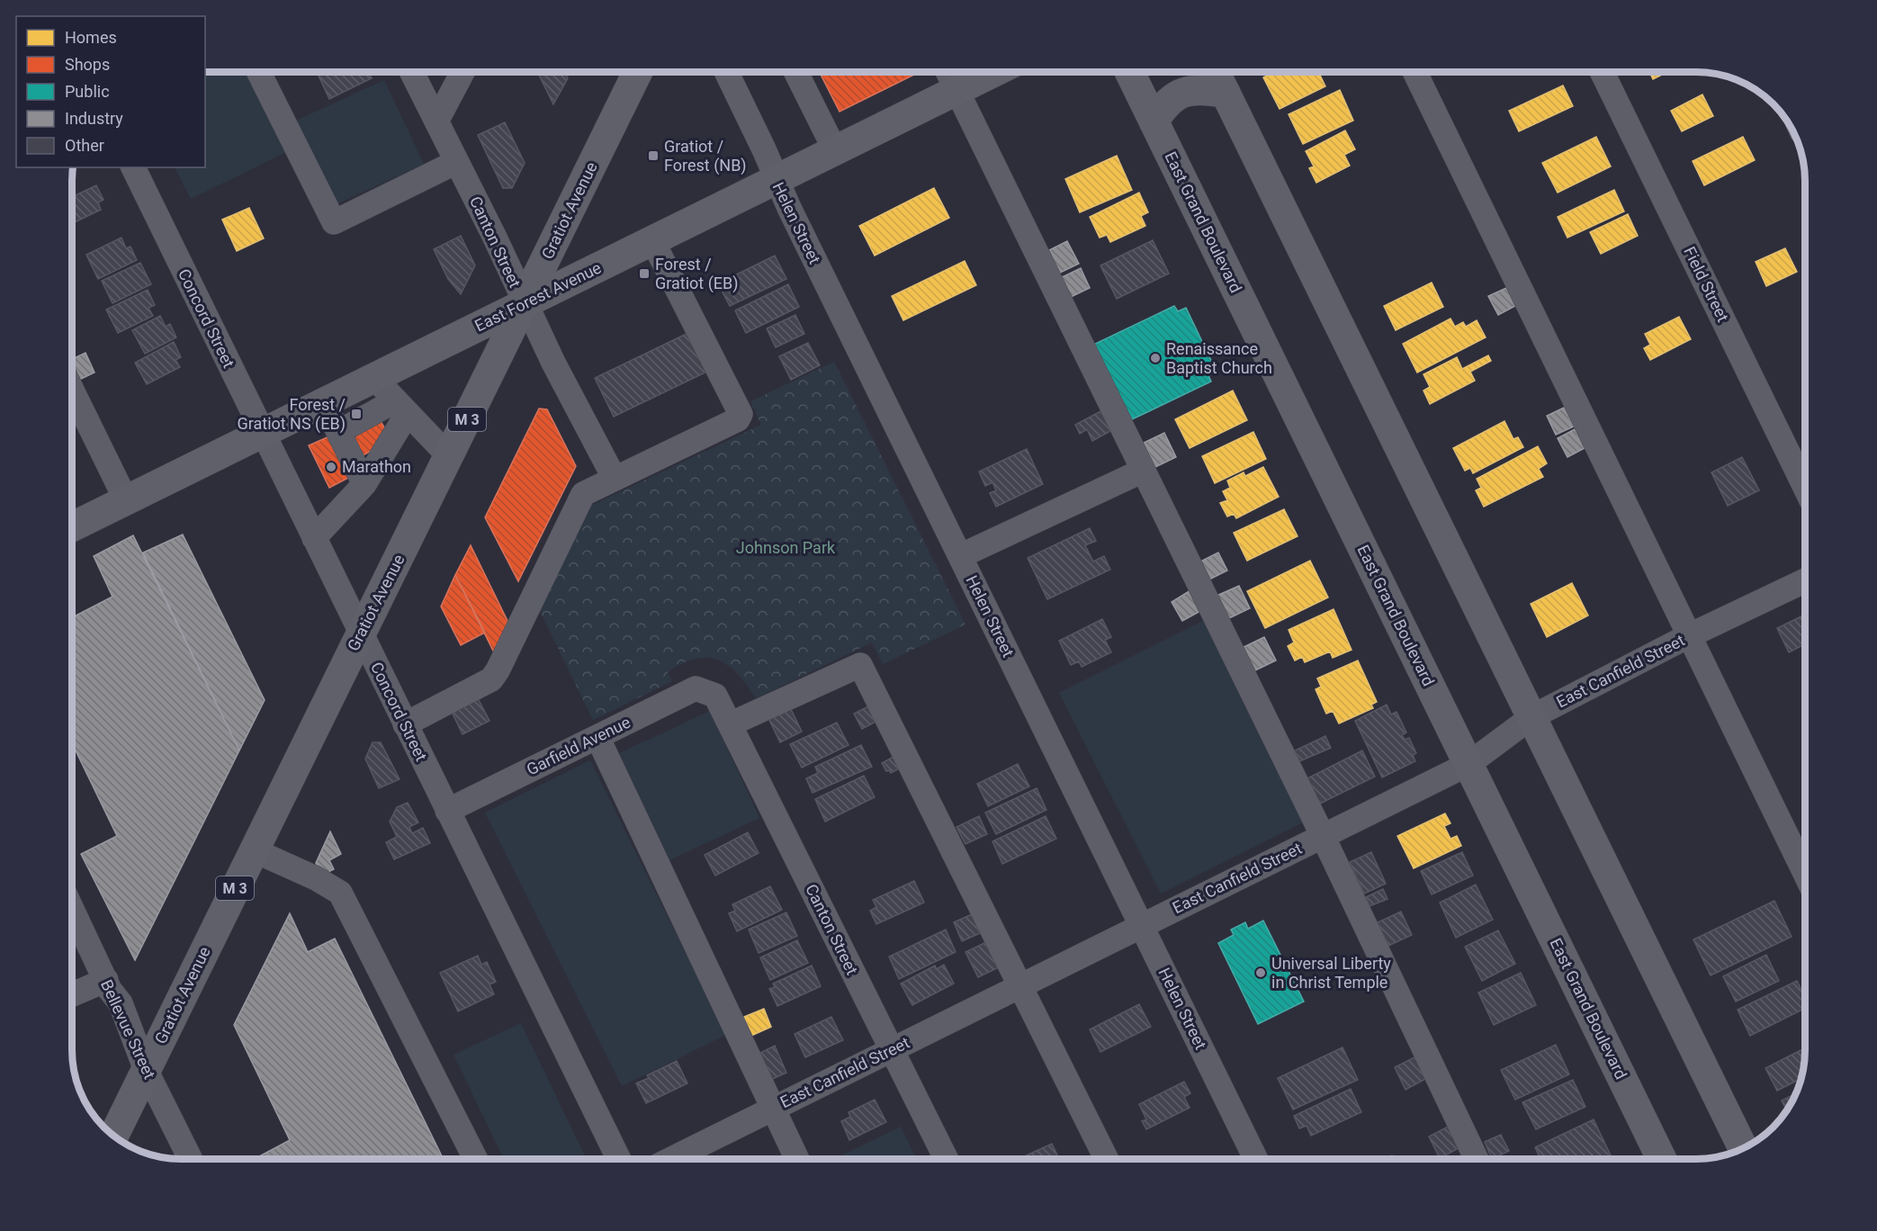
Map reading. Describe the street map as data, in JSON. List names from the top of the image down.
{
  "streets": {
    "main road": [
      "Gratiot Avenue",
      "East Grand Boulevard",
      "East Forest Avenue",
      "M 3"
    ],
    "street": [
      "Helen Street",
      "Canton Street",
      "Field Street",
      "Concord Street",
      "East Canfield Street",
      "Garfield Avenue",
      "Bellevue Street"
    ]
  },
  "crossings": [
    ["Gratiot Avenue", "Canton Street"],
    ["Gratiot Avenue", "East Forest Avenue"],
    ["Gratiot Avenue", "Concord Street"],
    ["Gratiot Avenue", "Bellevue Street"],
    ["East Grand Boulevard", "East Canfield Street"],
    ["Helen Street", "East Forest Avenue"],
    ["Helen Street", "East Canfield Street"],
    ["Canton Street", "East Forest Avenue"],
    ["Canton Street", "East Canfield Street"],
    ["Canton Street", "Garfield Avenue"],
    ["East Forest Avenue", "Concord Street"],
    ["Concord Street", "Garfield Avenue"]
  ],
  "parks": ["Johnson Park"],
  "places": {
    "transit": ["Gratiot / Forest (NB)", "Forest / Gratiot (EB)", "Forest / Gratiot NS (EB)"],
    "other": ["Renaissance Baptist Church", "Marathon", "Universal Liberty in Christ Temple"]
  },
  "legend": [
    "Homes",
    "Shops",
    "Public",
    "Industry",
    "Other"
  ]
}
